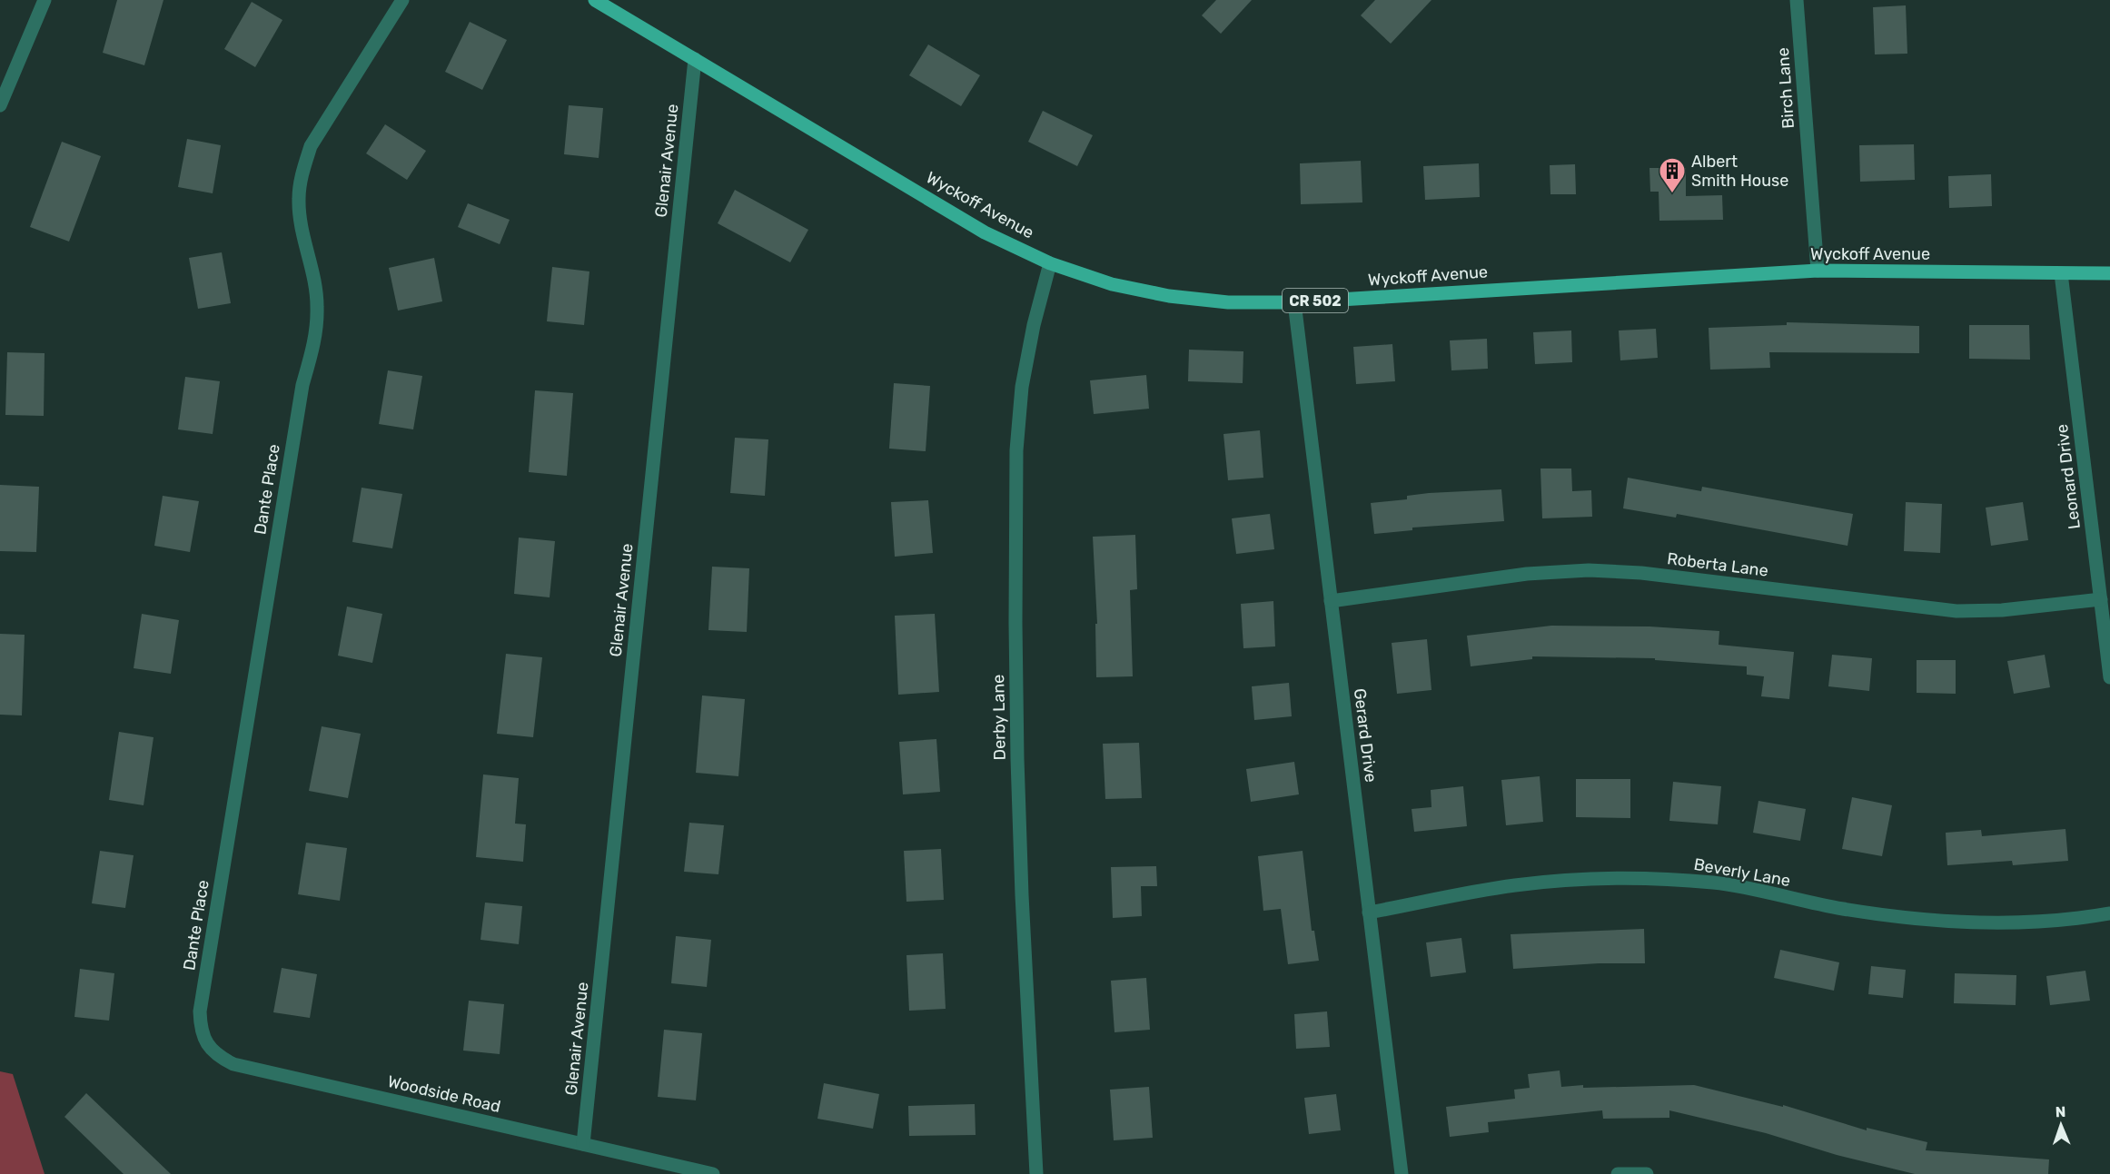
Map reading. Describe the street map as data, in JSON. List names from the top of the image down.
{
  "streets": {
    "main road": ["Wyckoff Avenue", "CR 502"],
    "street": [
      "Birch Lane",
      "Glenair Avenue",
      "Leonard Drive",
      "Dante Place",
      "Roberta Lane",
      "Derby Lane",
      "Gerard Drive",
      "Beverly Lane",
      "Woodside Road"
    ]
  },
  "crossings": [
    ["Birch Lane", "Wyckoff Avenue"],
    ["Glenair Avenue", "Wyckoff Avenue"],
    ["Glenair Avenue", "Woodside Road"],
    ["Wyckoff Avenue", "Leonard Drive"],
    ["Wyckoff Avenue", "Derby Lane"],
    ["Wyckoff Avenue", "Gerard Drive"],
    ["Leonard Drive", "Roberta Lane"],
    ["Dante Place", "Woodside Road"],
    ["Roberta Lane", "Gerard Drive"],
    ["Gerard Drive", "Beverly Lane"]
  ],
  "places": {
    "building": ["Albert Smith House"]
  },
  "north": "top"
}
